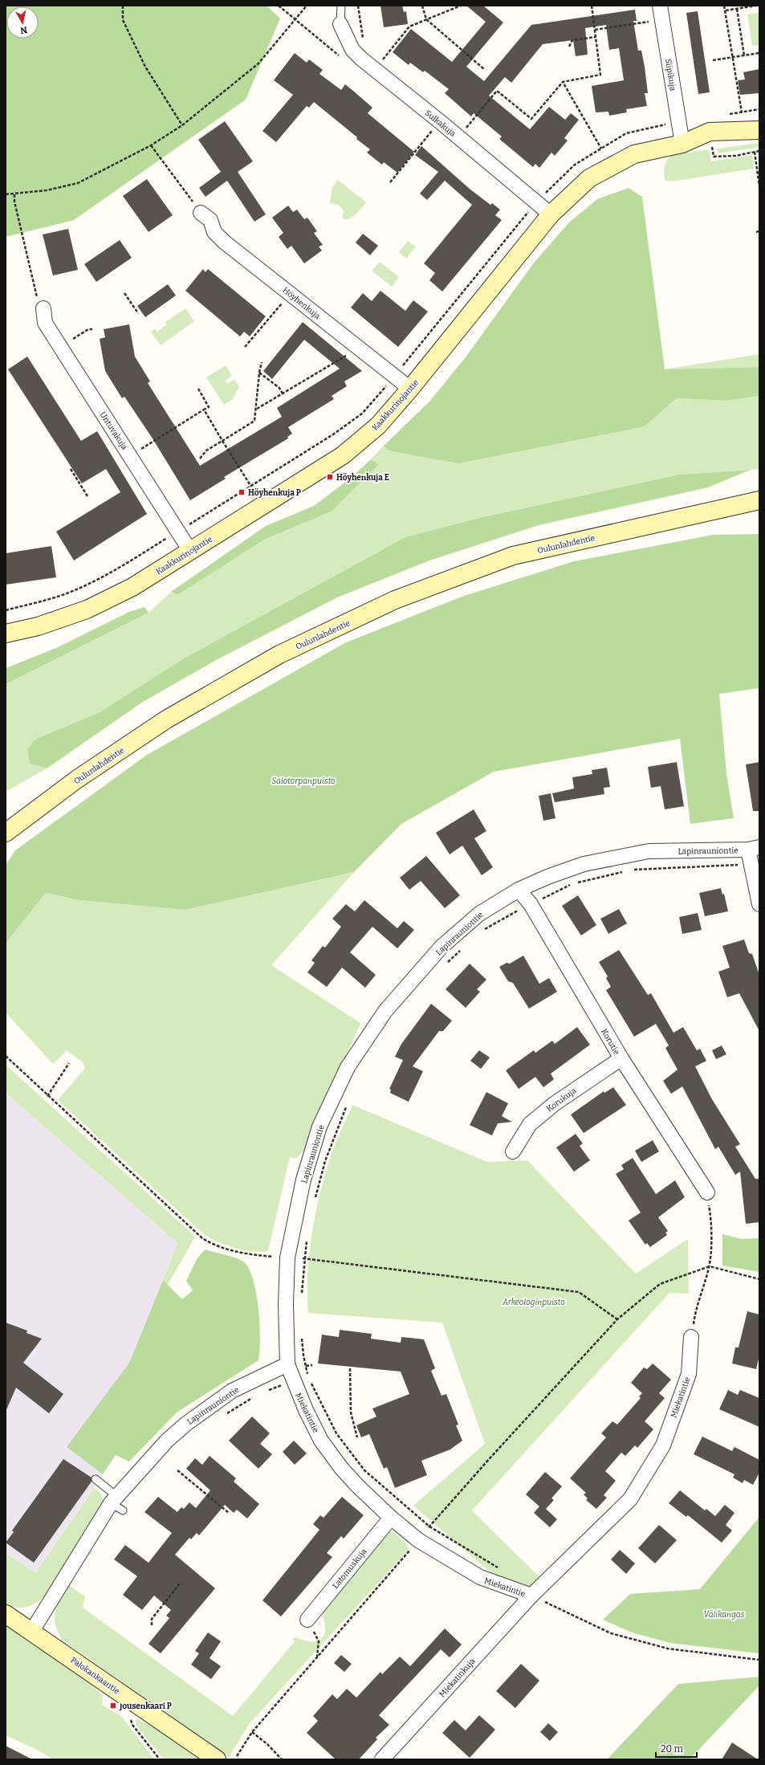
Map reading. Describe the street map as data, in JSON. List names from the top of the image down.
{
  "streets": {
    "main road": ["Kaakkurinojantie", "Oulunlahdentie", "Palokankaantie"],
    "street": [
      "Siipikuja",
      "Sulkakuja",
      "Höyhenkuja",
      "Untuvakuja",
      "Lapinrauniontie",
      "Korutie",
      "Korukuja",
      "Miekatintie",
      "Latomuskuja",
      "Miekatinkuja"
    ]
  },
  "crossings": [
    ["Siipikuja", "Kaakkurinojantie"],
    ["Sulkakuja", "Kaakkurinojantie"],
    ["Höyhenkuja", "Kaakkurinojantie"],
    ["Kaakkurinojantie", "Untuvakuja"],
    ["Lapinrauniontie", "Korutie"],
    ["Lapinrauniontie", "Miekatintie"],
    ["Lapinrauniontie", "Palokankaantie"],
    ["Korutie", "Korukuja"],
    ["Miekatintie", "Latomuskuja"],
    ["Miekatintie", "Miekatinkuja"]
  ],
  "parks": ["Salotorpanpuisto", "Arkeologinpuisto", "Välikangas"],
  "places": {
    "transit": ["Höyhenkuja E", "Höyhenkuja P", "Jousenkaari P"]
  },
  "scale_bar": "20 m",
  "north": "bottom"
}
